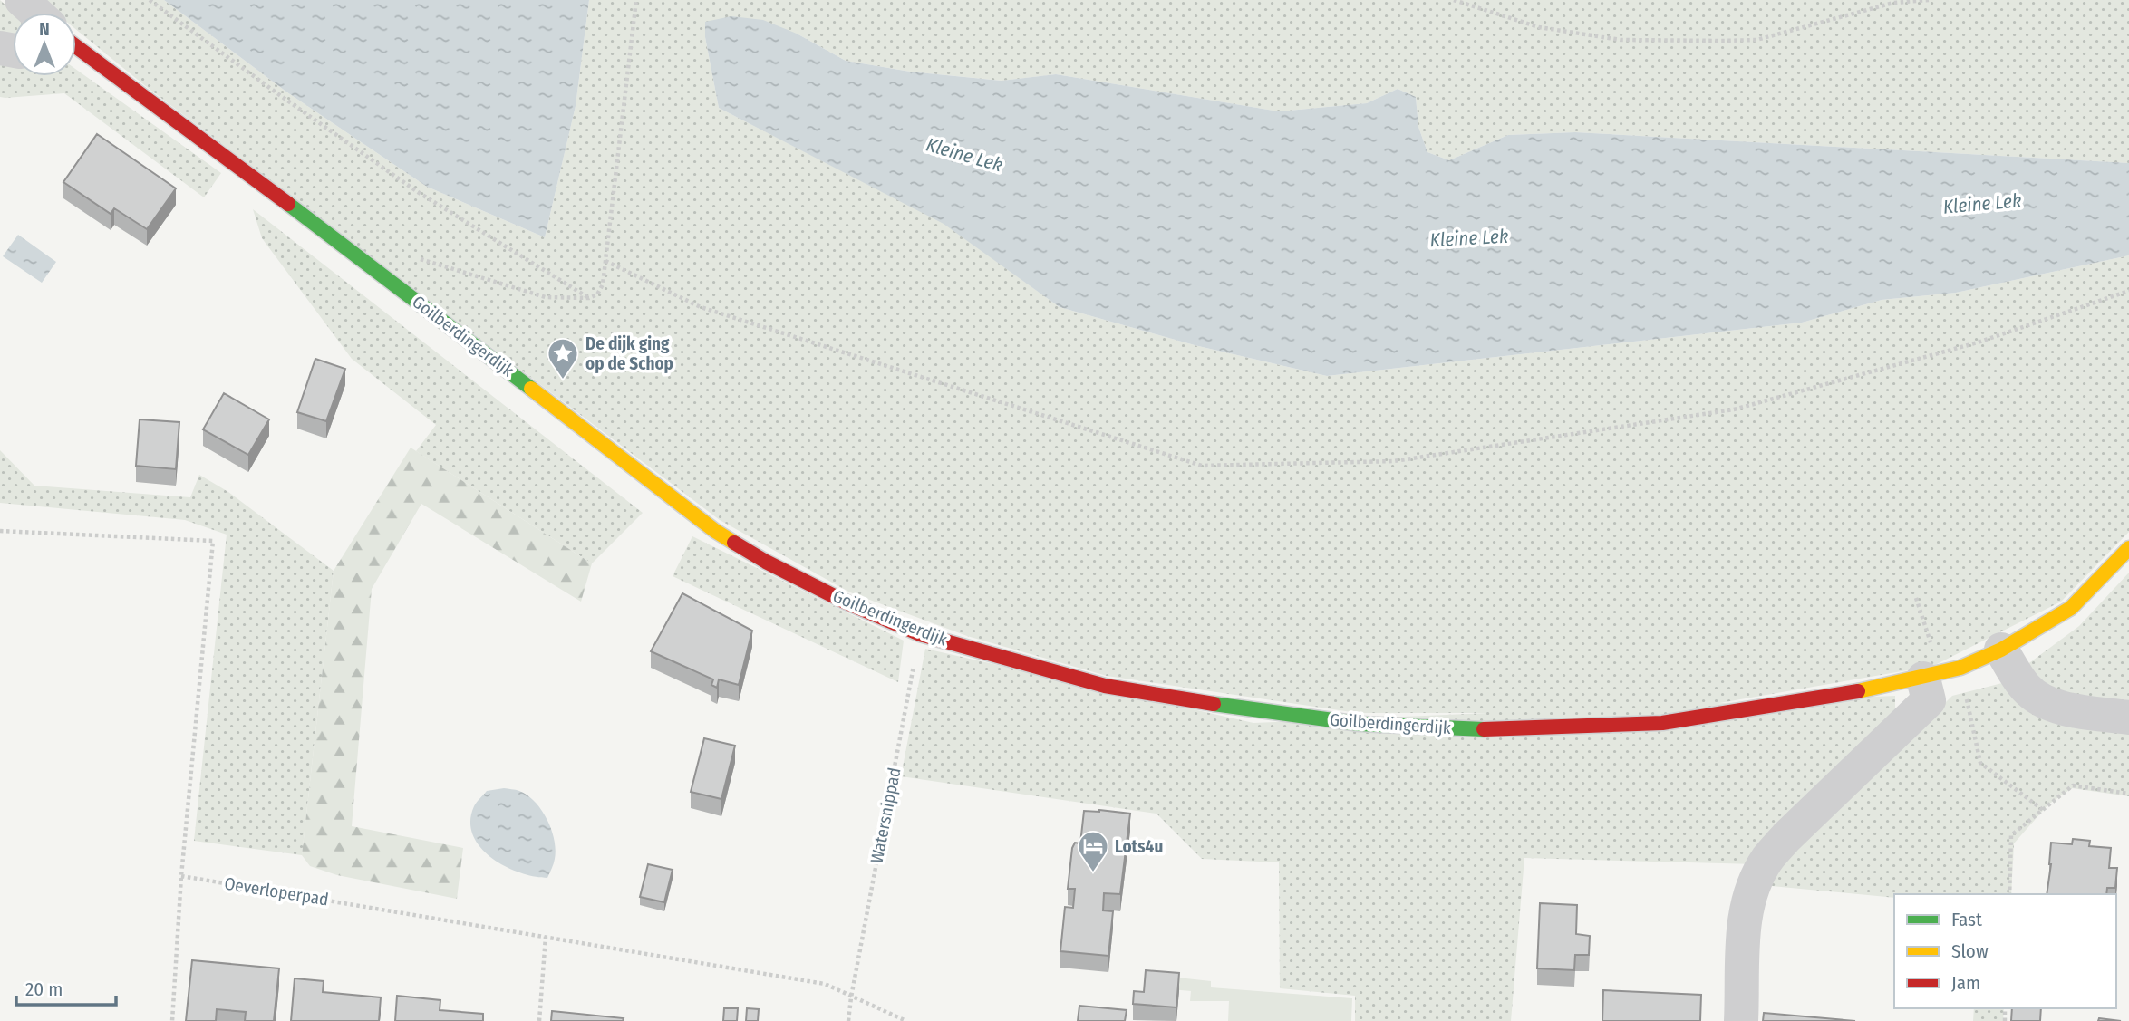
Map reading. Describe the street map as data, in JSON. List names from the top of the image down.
{
  "streets": {
    "street": ["Goilberdingerdijk"],
    "path": ["Watersnippad", "Oeverloperpad"]
  },
  "crossings": [
    ["Goilberdingerdijk", "Watersnippad"],
    ["Watersnippad", "Oeverloperpad"]
  ],
  "water": ["Kleine Lek"],
  "places": {
    "place": ["De dijk ging op de Schop"],
    "hotel": ["Lots4u"]
  },
  "legend": ["Fast", "Slow", "Jam"],
  "scale_bar": "20 m",
  "north": "top"
}
